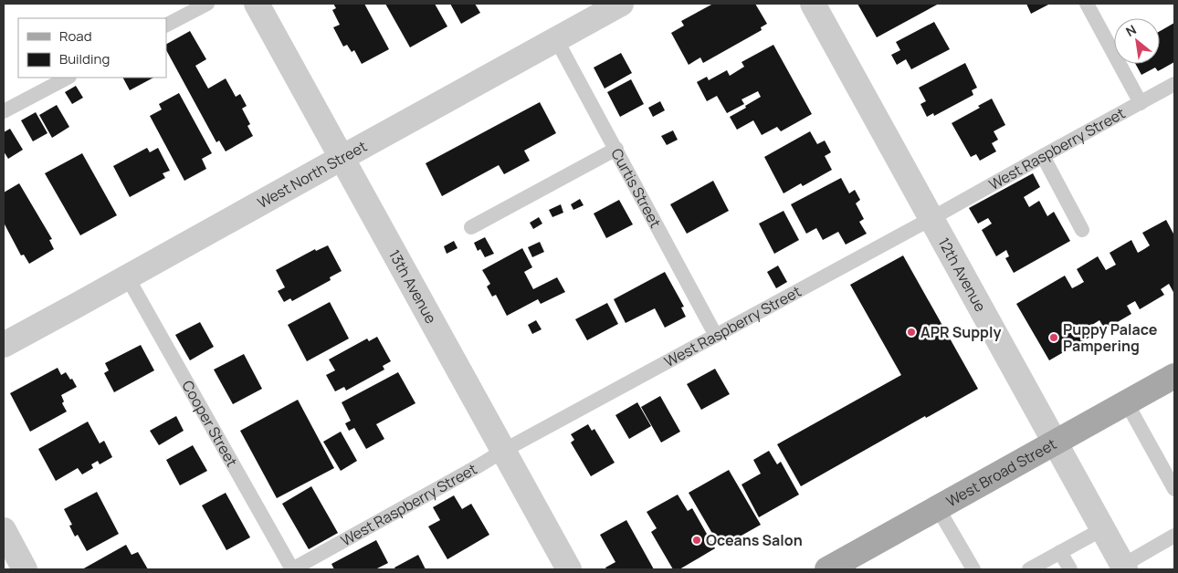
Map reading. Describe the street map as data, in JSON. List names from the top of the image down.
{
  "streets": {
    "main road": ["West Broad Street"],
    "street": ["West North Street", "12th Avenue", "13th Avenue"],
    "lane": ["West Raspberry Street", "Curtis Street", "Cooper Street"]
  },
  "crossings": [
    ["West Raspberry Street", "Curtis Street"],
    ["West Raspberry Street", "12th Avenue"],
    ["West Raspberry Street", "13th Avenue"],
    ["West Raspberry Street", "Cooper Street"],
    ["West North Street", "Curtis Street"],
    ["West North Street", "13th Avenue"],
    ["West North Street", "Cooper Street"],
    ["12th Avenue", "West Broad Street"]
  ],
  "places": ["APR Supply", "Puppy Palace Pampering", "Oceans Salon"],
  "legend": ["Road", "Building"],
  "north": "top left"
}
